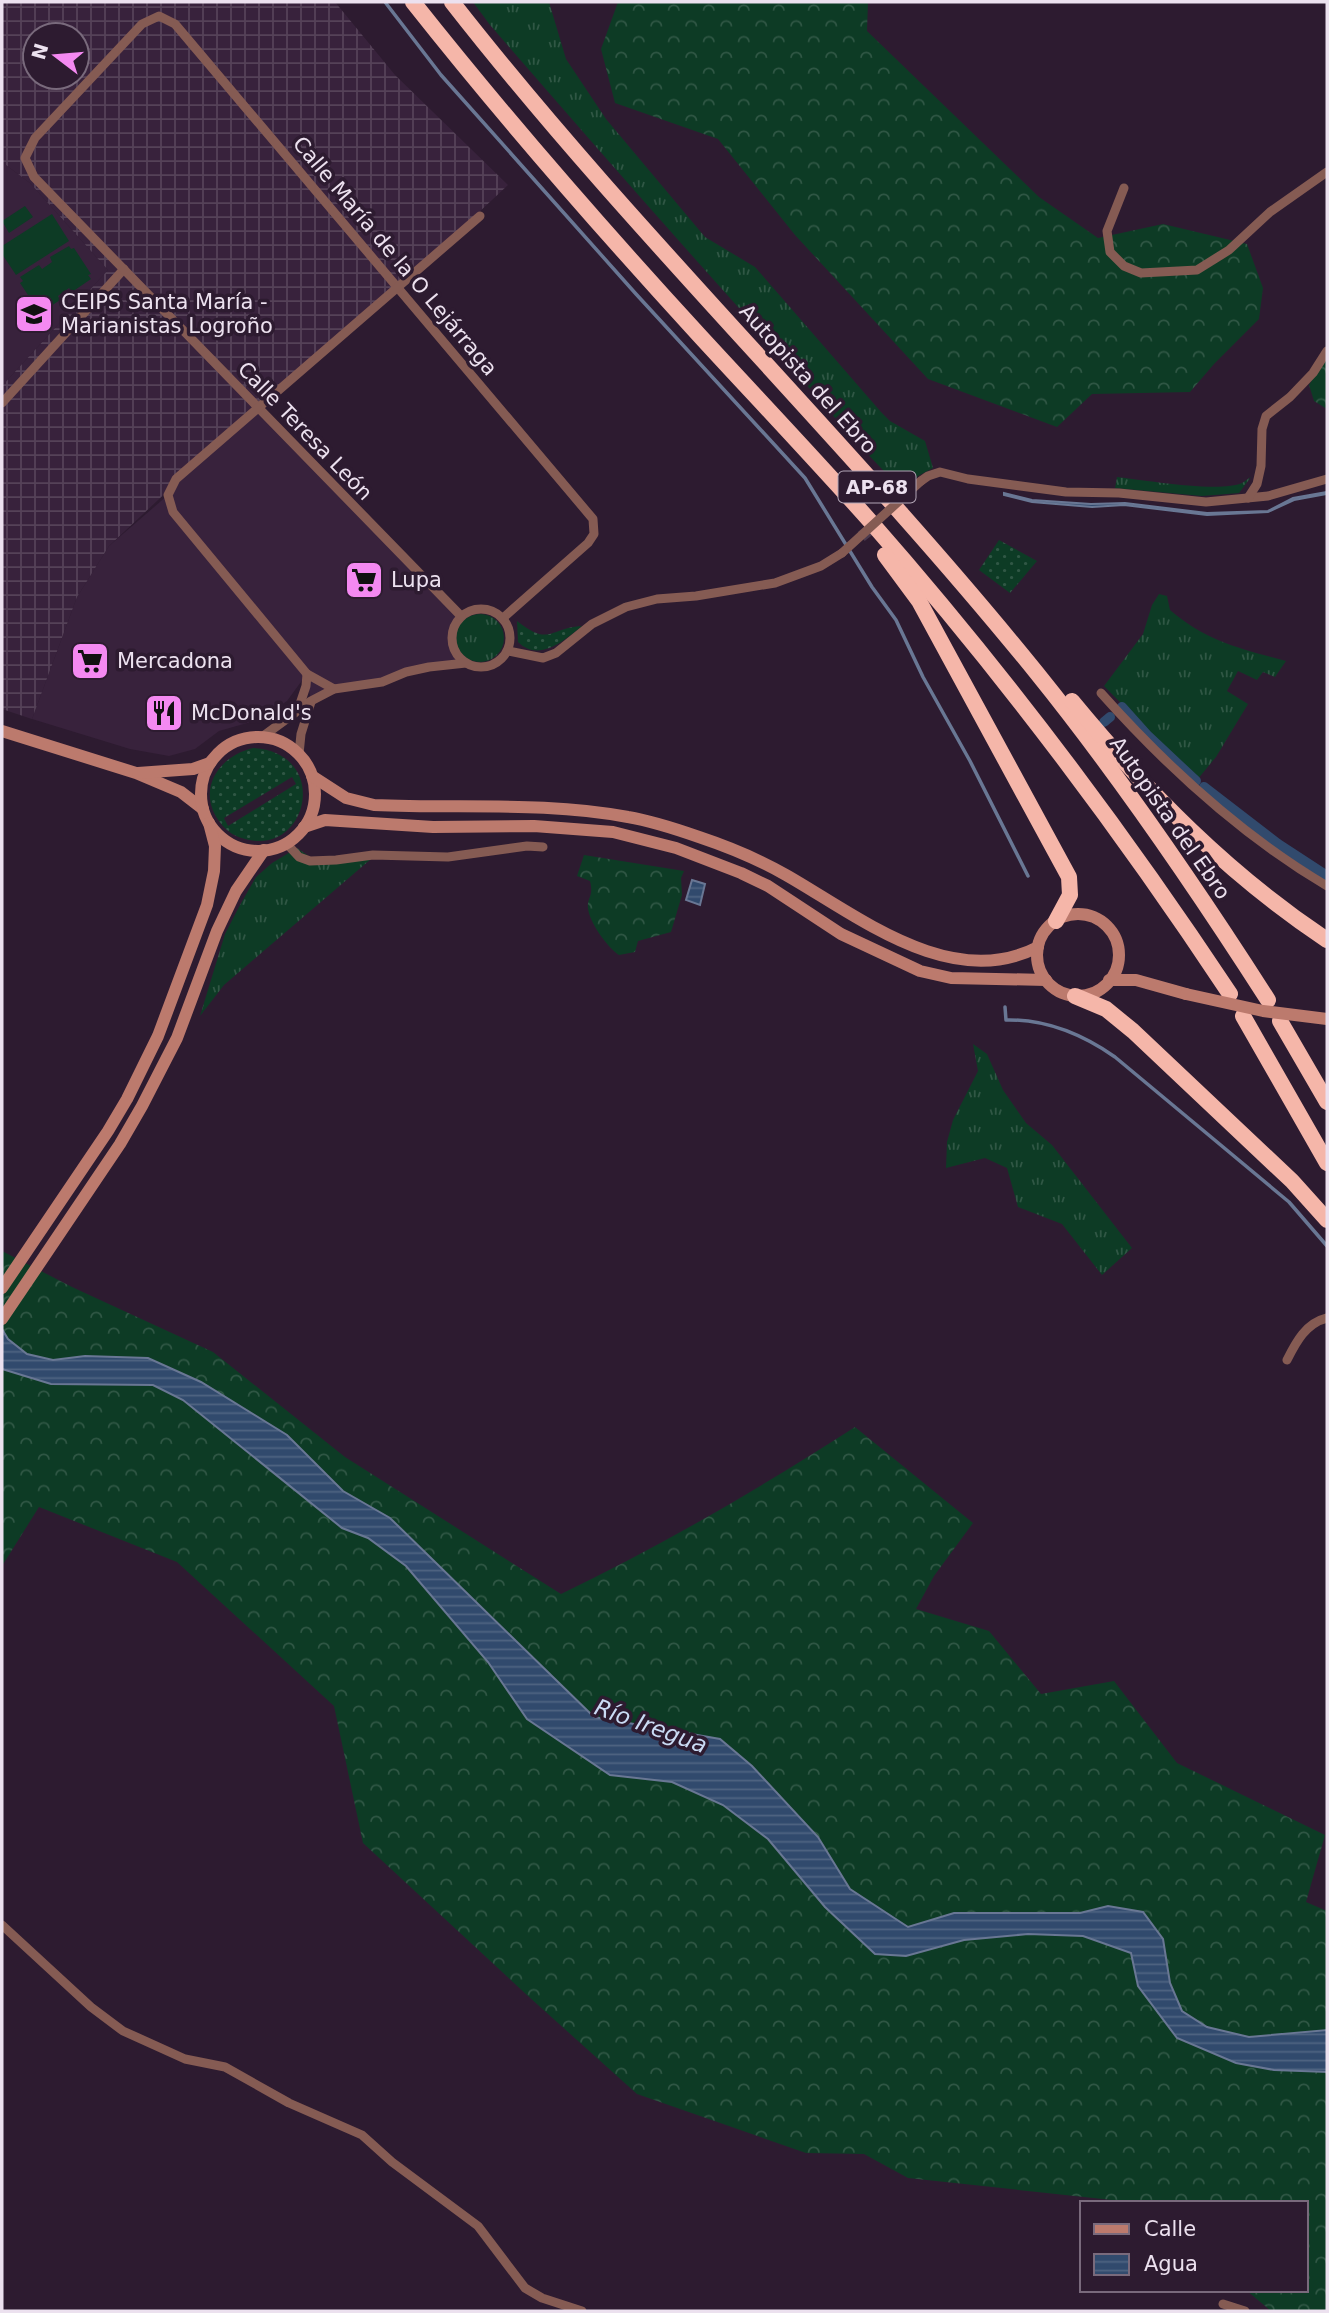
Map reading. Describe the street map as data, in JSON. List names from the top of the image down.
{
  "streets": {
    "highway": ["Autopista del Ebro", "AP-68"],
    "street": ["Calle María de la O Lejárraga", "Calle Teresa León"]
  },
  "crossings": [
    ["Calle María de la O Lejárraga", "Calle Teresa León"]
  ],
  "water": ["Río Iregua"],
  "places": {
    "school or university": ["CEIPS Santa María - Marianistas Logroño"],
    "supermarket": ["Lupa", "Mercadona"],
    "restaurant": ["McDonald's"]
  },
  "legend": ["Calle", "Agua"],
  "north": "left"
}
